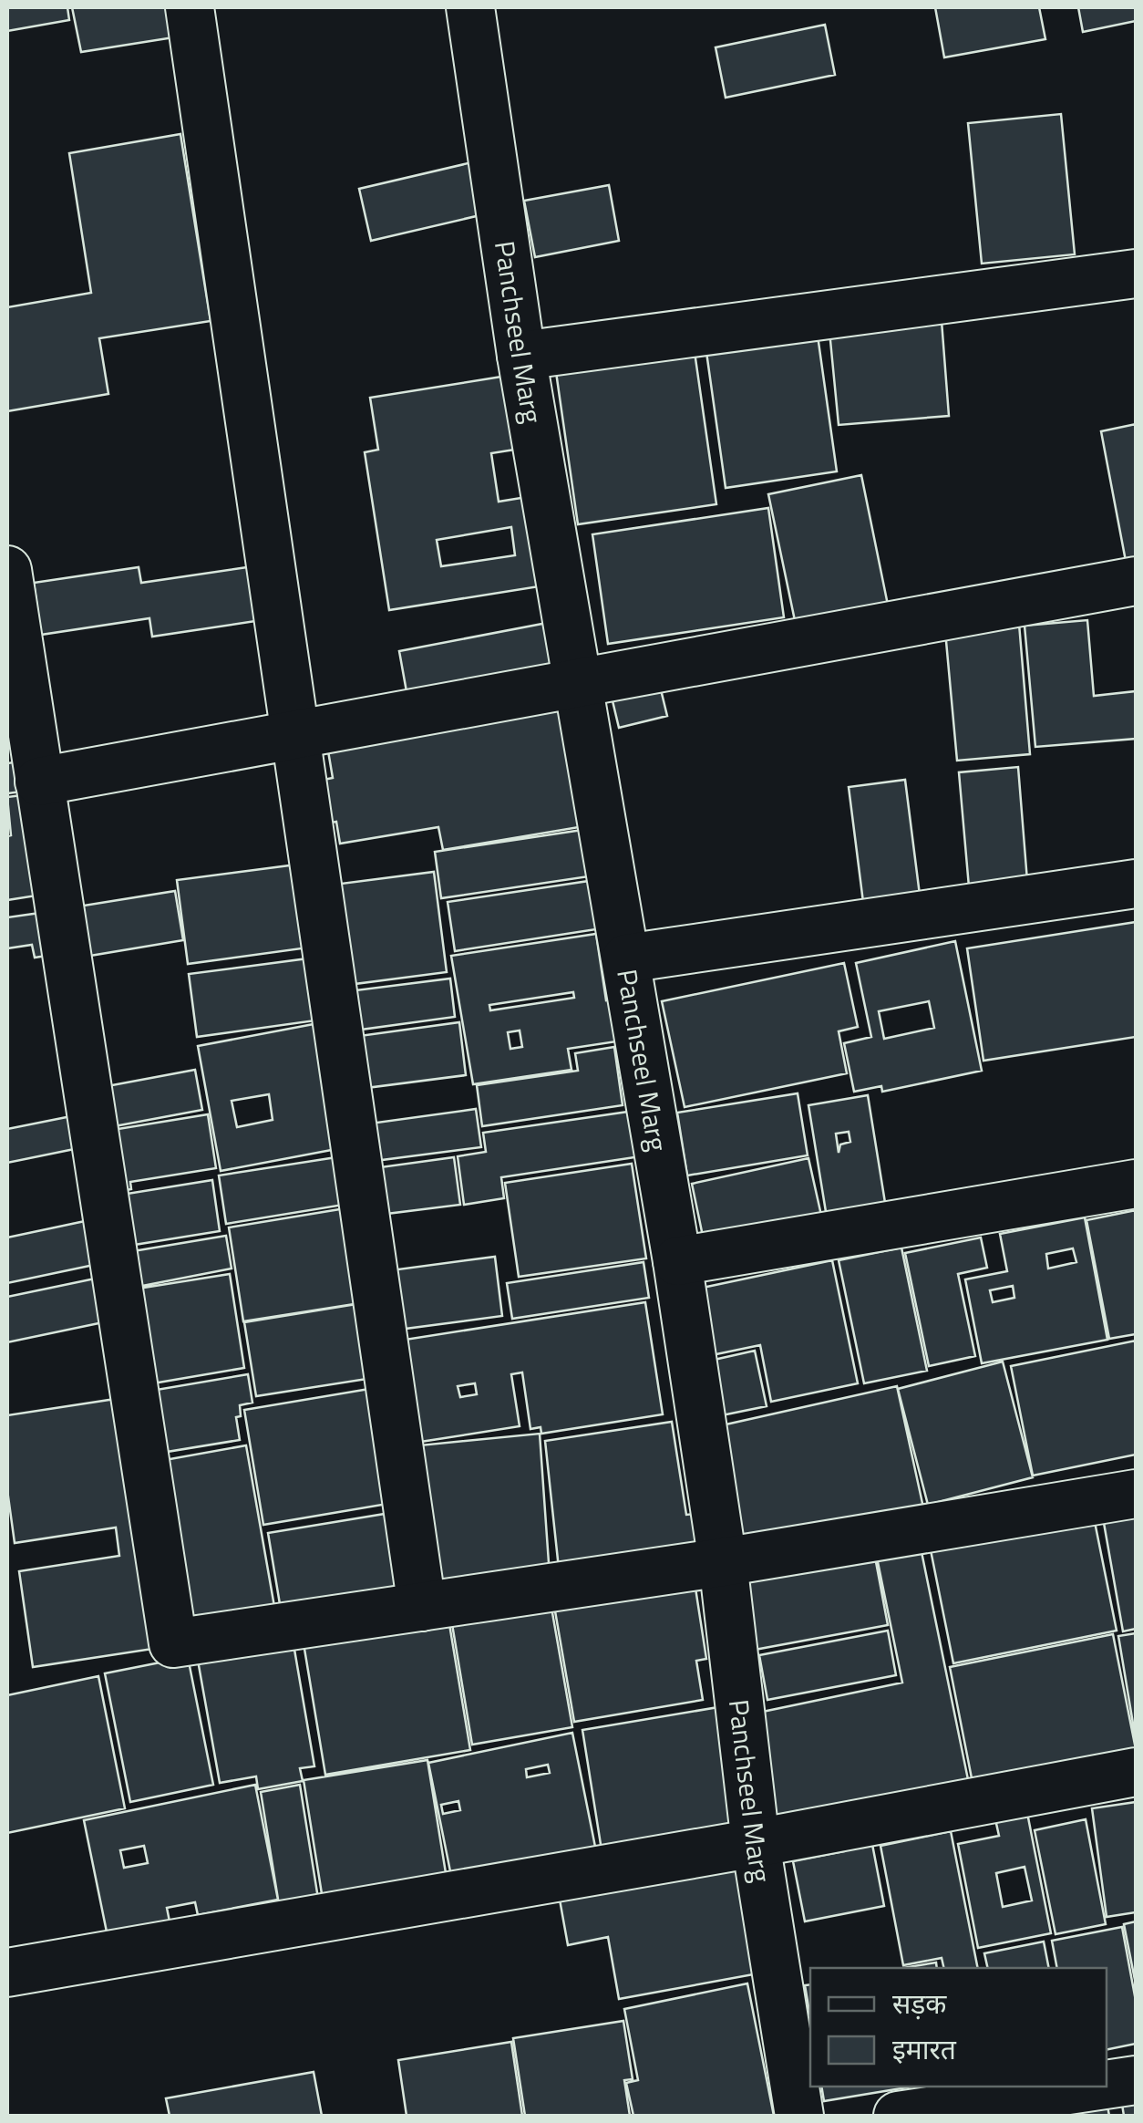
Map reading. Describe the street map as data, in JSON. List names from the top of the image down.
{
  "streets": {
    "street": ["Panchseel Marg"]
  },
  "legend": ["सड़क", "इमारत"]
}
